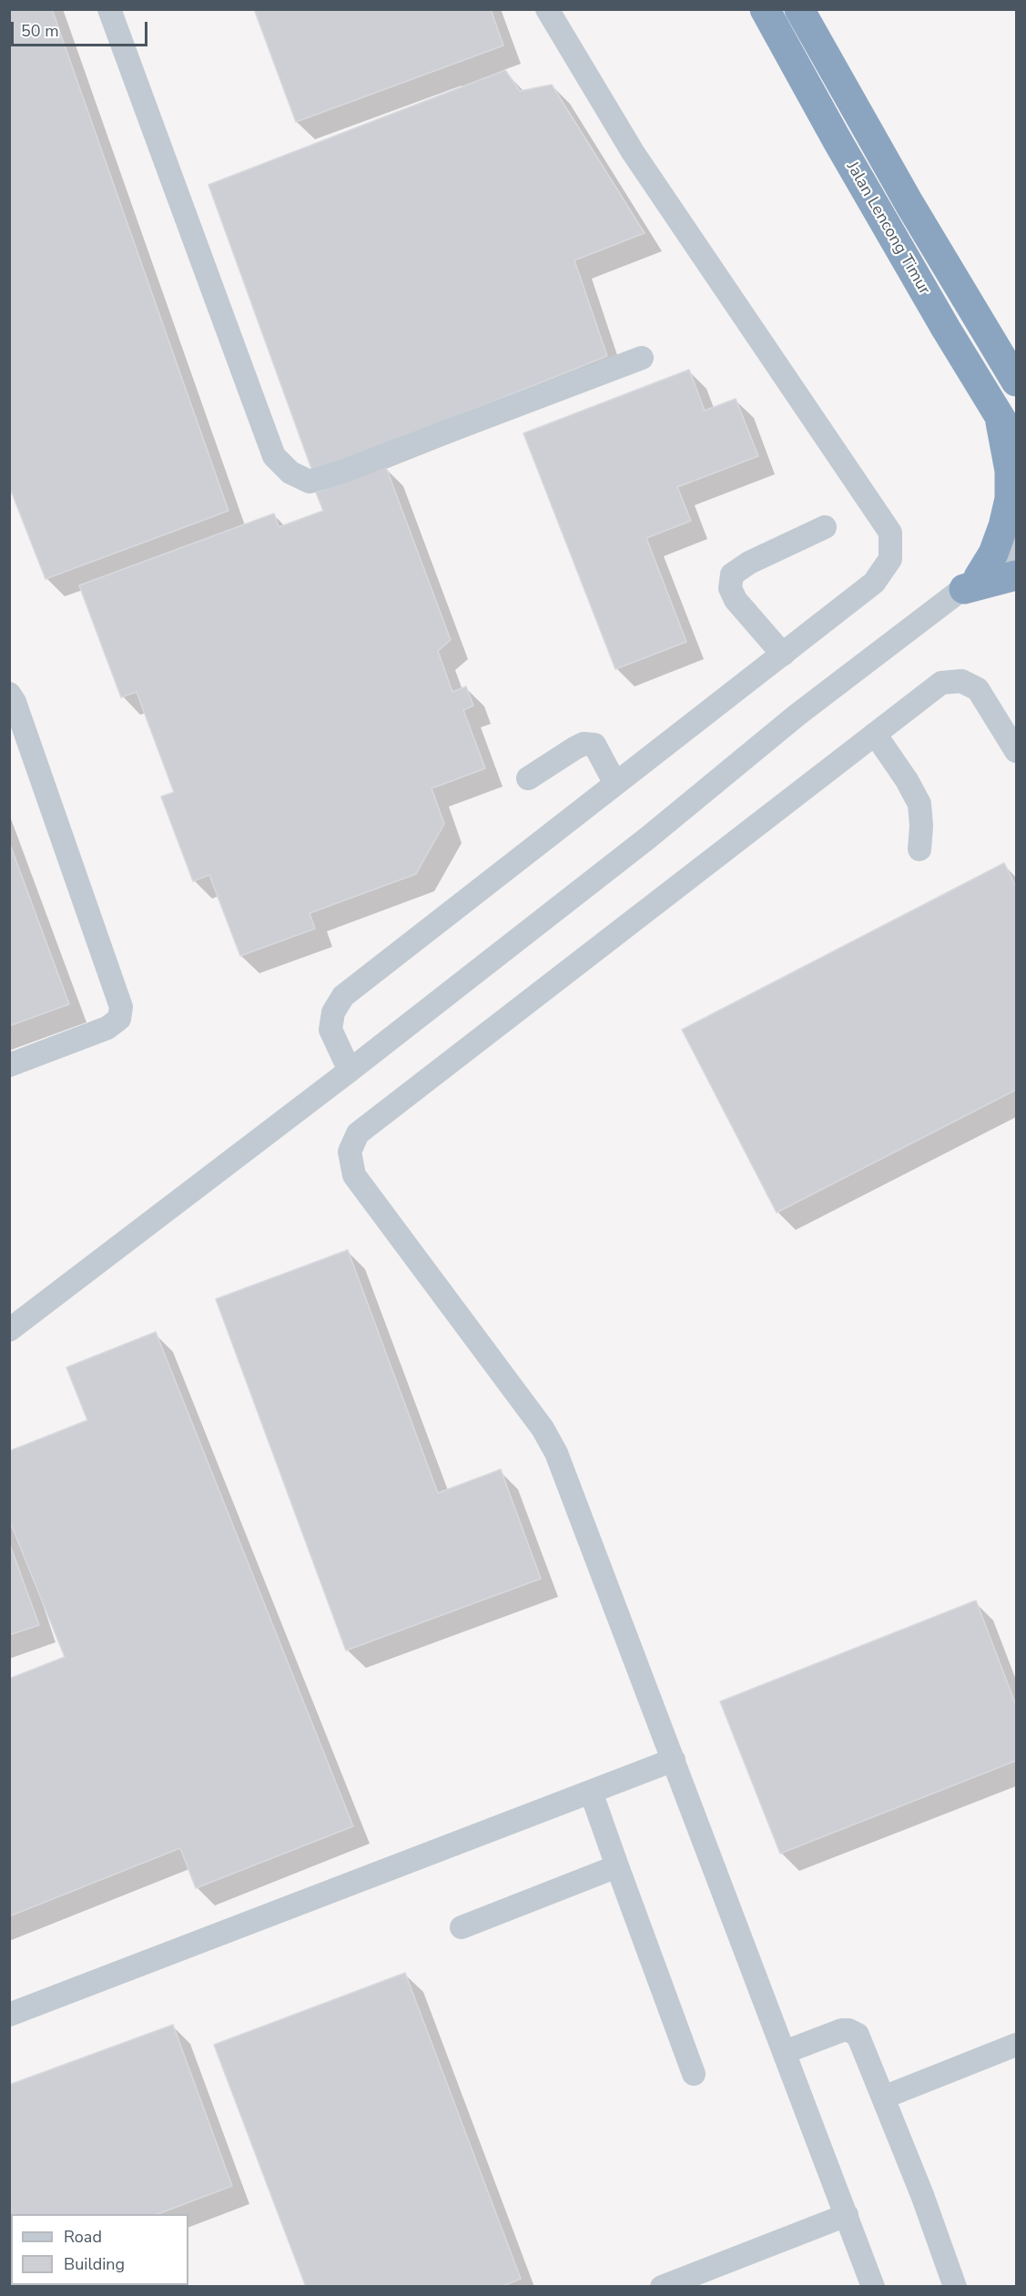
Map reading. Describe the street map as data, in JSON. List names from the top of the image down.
{
  "streets": {
    "highway": ["Jalan Lencong Timur"]
  },
  "legend": ["Road", "Building"],
  "scale_bar": "50 m"
}
